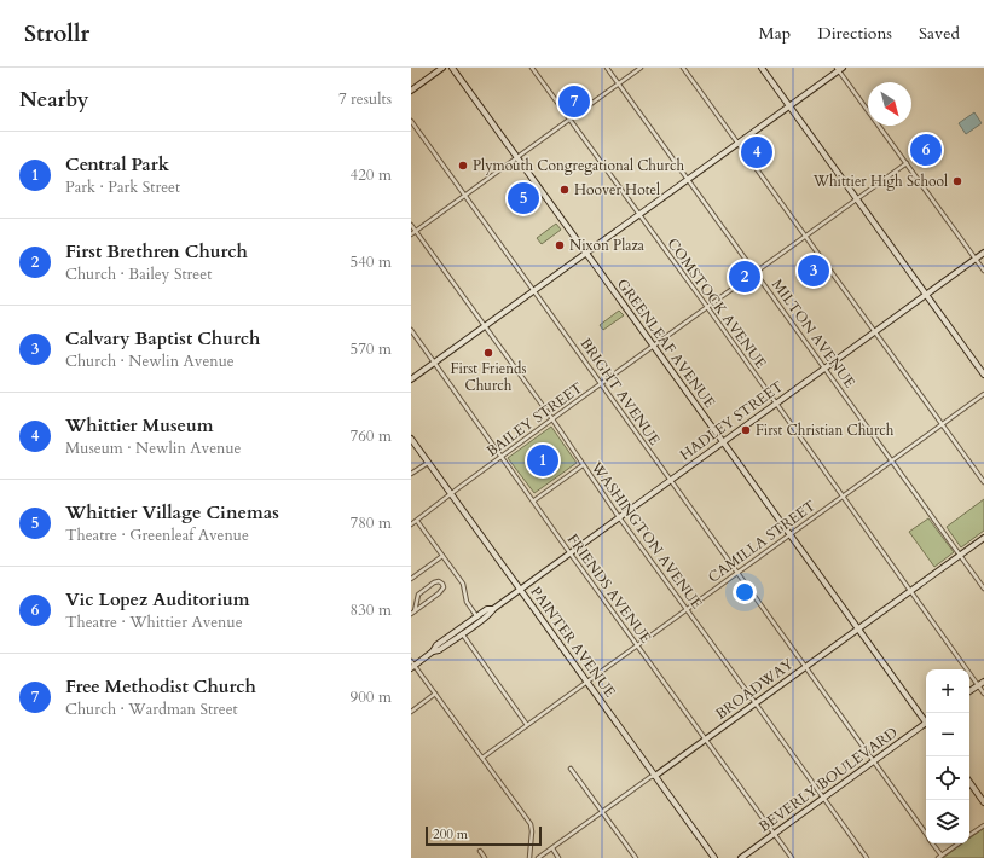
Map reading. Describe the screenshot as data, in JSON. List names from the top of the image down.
{
  "streets": {
    "street": [
      "COMSTOCK AVENUE",
      "MILTON AVENUE",
      "GREENLEAF AVENUE",
      "BRIGHT AVENUE",
      "BAILEY STREET",
      "HADLEY STREET",
      "WASHINGTON AVENUE",
      "CAMILLA STREET",
      "FRIENDS AVENUE",
      "PAINTER AVENUE",
      "BROADWAY",
      "BEVERLY BOULEVARD"
    ]
  },
  "crossings": [
    ["COMSTOCK AVENUE", "BAILEY STREET"],
    ["COMSTOCK AVENUE", "HADLEY STREET"],
    ["COMSTOCK AVENUE", "CAMILLA STREET"],
    ["COMSTOCK AVENUE", "BROADWAY"],
    ["MILTON AVENUE", "BAILEY STREET"],
    ["MILTON AVENUE", "HADLEY STREET"],
    ["MILTON AVENUE", "CAMILLA STREET"],
    ["MILTON AVENUE", "BROADWAY"],
    ["GREENLEAF AVENUE", "BAILEY STREET"],
    ["GREENLEAF AVENUE", "HADLEY STREET"],
    ["GREENLEAF AVENUE", "CAMILLA STREET"],
    ["GREENLEAF AVENUE", "BROADWAY"],
    ["BRIGHT AVENUE", "BAILEY STREET"],
    ["BRIGHT AVENUE", "HADLEY STREET"],
    ["BRIGHT AVENUE", "CAMILLA STREET"],
    ["BRIGHT AVENUE", "BROADWAY"],
    ["BRIGHT AVENUE", "BEVERLY BOULEVARD"],
    ["BAILEY STREET", "WASHINGTON AVENUE"],
    ["BAILEY STREET", "FRIENDS AVENUE"],
    ["BAILEY STREET", "PAINTER AVENUE"],
    ["HADLEY STREET", "WASHINGTON AVENUE"],
    ["HADLEY STREET", "FRIENDS AVENUE"],
    ["HADLEY STREET", "PAINTER AVENUE"],
    ["WASHINGTON AVENUE", "CAMILLA STREET"],
    ["WASHINGTON AVENUE", "BROADWAY"],
    ["WASHINGTON AVENUE", "BEVERLY BOULEVARD"],
    ["CAMILLA STREET", "FRIENDS AVENUE"],
    ["CAMILLA STREET", "PAINTER AVENUE"],
    ["FRIENDS AVENUE", "BROADWAY"],
    ["FRIENDS AVENUE", "BEVERLY BOULEVARD"],
    ["PAINTER AVENUE", "BROADWAY"]
  ],
  "places": [
    "Plymouth Congregational Church",
    "Whittier High School",
    "Hoover Hotel",
    "Nixon Plaza",
    "First Friends Church",
    "First Christian Church"
  ],
  "scale_bar": "200 m",
  "north": "bottom right",
  "page": {
    "header": "Strollr",
    "nav": ["Map", "Directions", "Saved"],
    "heading": ["Nearby", "7 results"],
    "pins": [
      "7",
      "6",
      "4",
      "5",
      "3",
      "2",
      "1"
    ],
    "list": [
      {
        "mark": "1",
        "name": "Central Park",
        "note": "Park · Park Street",
        "value": "420 m"
      },
      {
        "mark": "2",
        "name": "First Brethren Church",
        "note": "Church · Bailey Street",
        "value": "540 m"
      },
      {
        "mark": "3",
        "name": "Calvary Baptist Church",
        "note": "Church · Newlin Avenue",
        "value": "570 m"
      },
      {
        "mark": "4",
        "name": "Whittier Museum",
        "note": "Museum · Newlin Avenue",
        "value": "760 m"
      },
      {
        "mark": "5",
        "name": "Whittier Village Cinemas",
        "note": "Theatre · Greenleaf Avenue",
        "value": "780 m"
      },
      {
        "mark": "6",
        "name": "Vic Lopez Auditorium",
        "note": "Theatre · Whittier Avenue",
        "value": "830 m"
      },
      {
        "mark": "7",
        "name": "Free Methodist Church",
        "note": "Church · Wardman Street",
        "value": "900 m"
      }
    ],
    "map_buttons": ["+", "−"],
    "scale": "200 m"
  }
}
